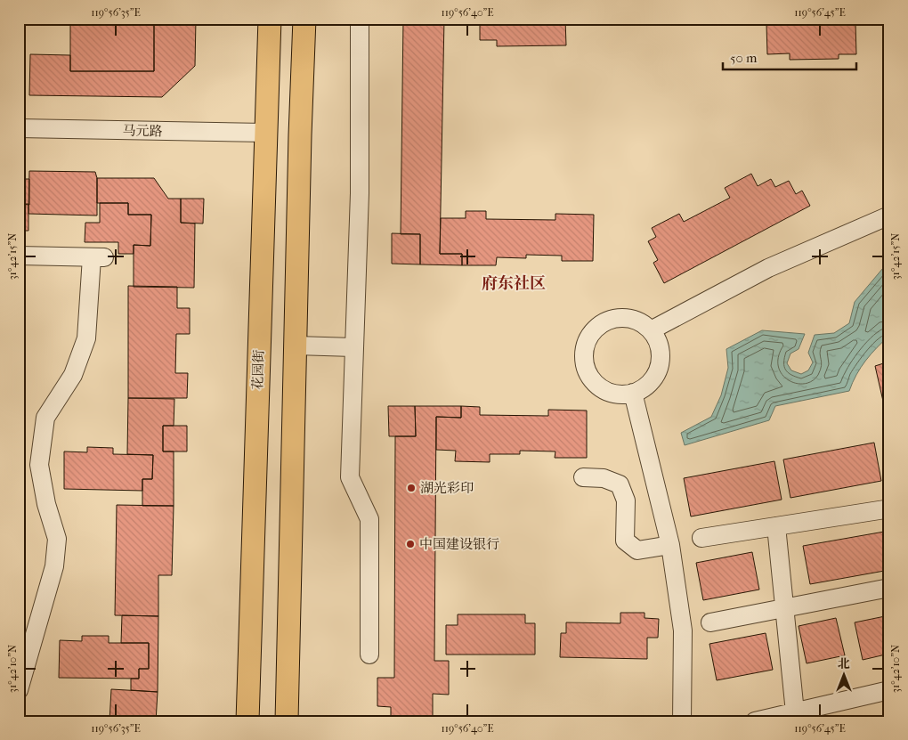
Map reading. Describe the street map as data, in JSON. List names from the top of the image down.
{
  "streets": {
    "main road": ["花园街"],
    "street": ["马元路"]
  },
  "crossings": [
    ["马元路", "花园街"]
  ],
  "districts": ["府东社区"],
  "places": ["湖光彩印", "中国建设银行"],
  "scale_bar": "50 m",
  "north": "top",
  "coordinates": [
    "119°56'35\"E",
    "119°56'40\"E",
    "119°56'45\"E",
    "31°42'15\"N",
    "31°42'10\"N"
  ]
}
